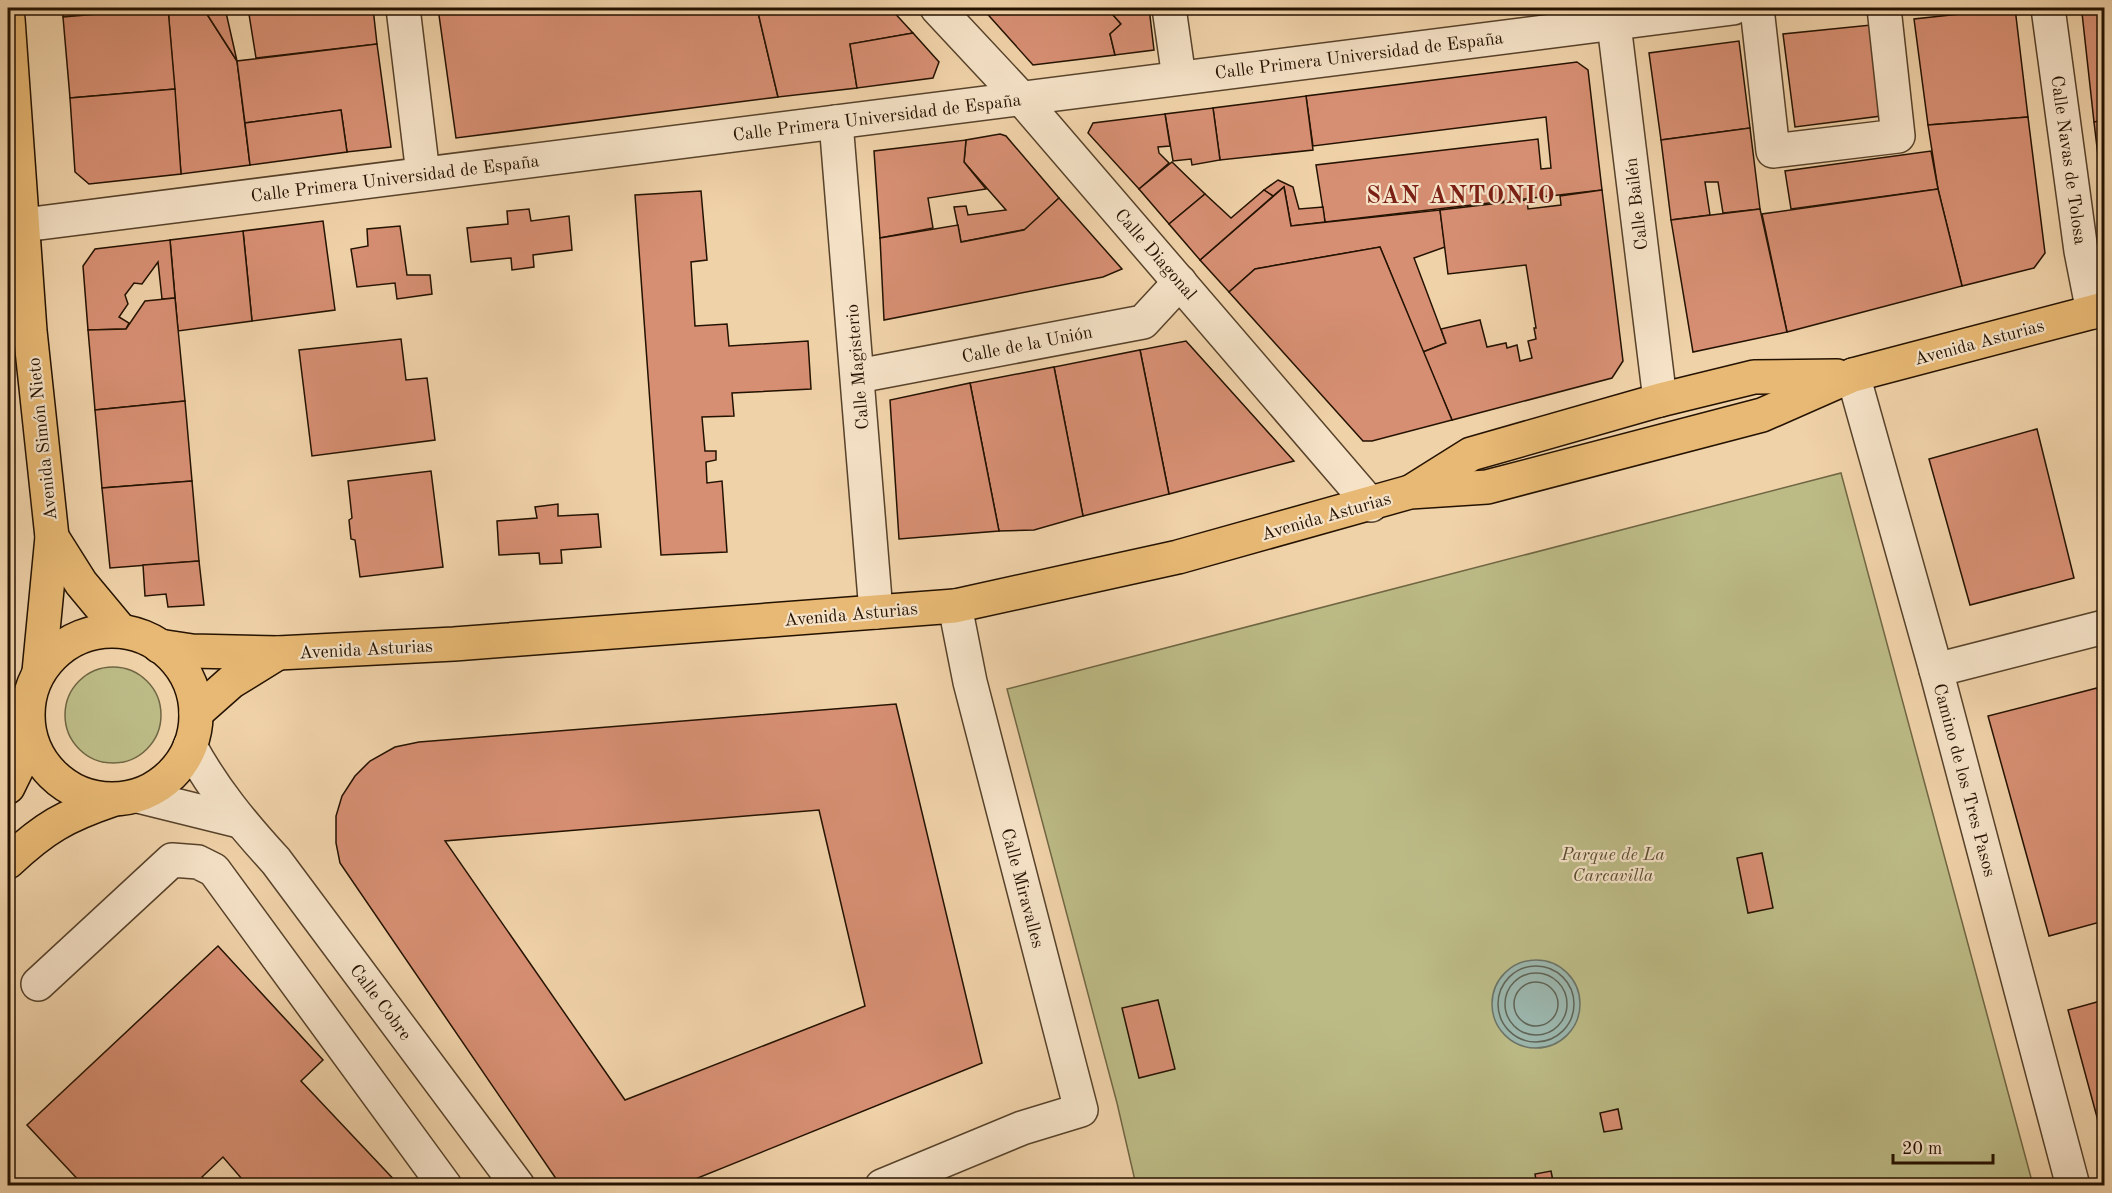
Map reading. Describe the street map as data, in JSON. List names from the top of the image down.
{
  "streets": {
    "main road": ["Avenida Asturias", "Avenida Simón Nieto"],
    "street": [
      "Calle Primera Universidad de España",
      "Calle Navas de Tolosa",
      "Calle Bailén",
      "Calle Diagonal",
      "Calle de la Unión",
      "Calle Magisterio",
      "Camino de los Tres Pasos",
      "Calle Miravalles",
      "Calle Cobre"
    ]
  },
  "crossings": [
    ["Calle Primera Universidad de España", "Calle Bailén"],
    ["Calle Primera Universidad de España", "Calle Diagonal"],
    ["Calle Primera Universidad de España", "Calle Magisterio"],
    ["Calle Primera Universidad de España", "Avenida Simón Nieto"],
    ["Calle Navas de Tolosa", "Avenida Asturias"],
    ["Calle Bailén", "Avenida Asturias"],
    ["Calle Diagonal", "Avenida Asturias"],
    ["Calle Diagonal", "Calle de la Unión"],
    ["Avenida Asturias", "Calle Magisterio"],
    ["Avenida Asturias", "Avenida Simón Nieto"],
    ["Avenida Asturias", "Camino de los Tres Pasos"],
    ["Avenida Asturias", "Calle Miravalles"],
    ["Avenida Asturias", "Calle Cobre"],
    ["Calle de la Unión", "Calle Magisterio"],
    ["Avenida Simón Nieto", "Calle Cobre"]
  ],
  "districts": ["SAN ANTONIO"],
  "parks": ["Parque de La Carcavilla"],
  "scale_bar": "20 m"
}
